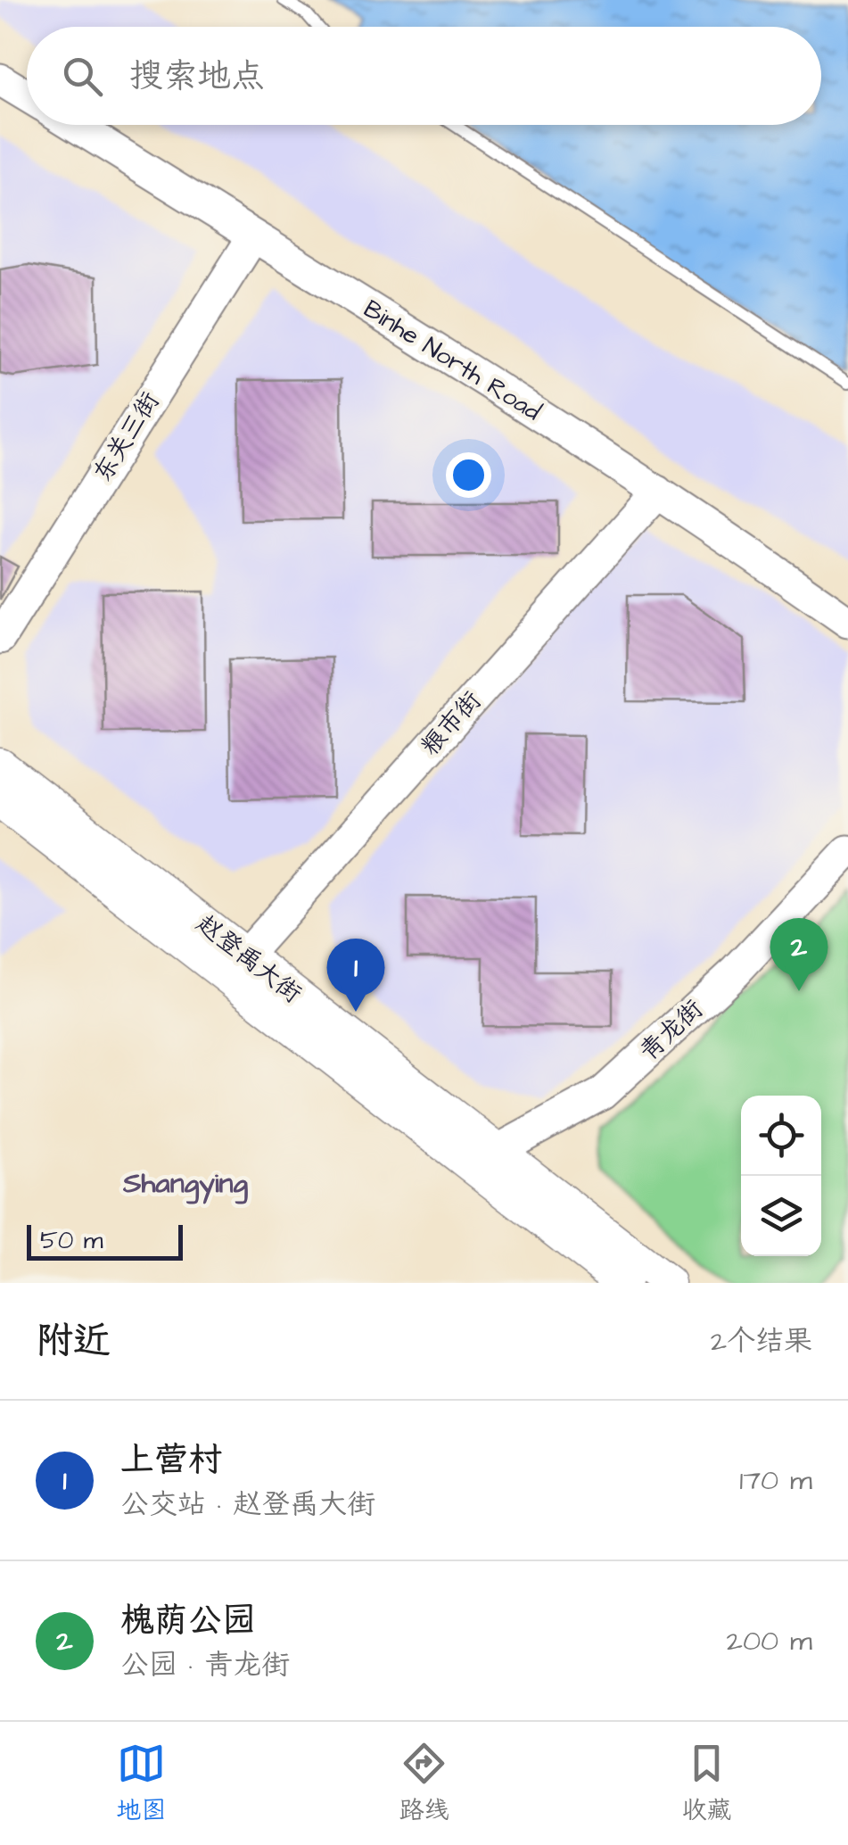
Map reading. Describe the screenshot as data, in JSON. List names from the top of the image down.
{
  "streets": {
    "main road": ["赵登禹大街"],
    "street": [
      "Binhe North Road",
      "东关三街",
      "粮市街",
      "青龙街"
    ]
  },
  "crossings": [
    ["Binhe North Road", "东关三街"],
    ["Binhe North Road", "粮市街"],
    ["粮市街", "赵登禹大街"],
    ["赵登禹大街", "青龙街"]
  ],
  "districts": ["Shangying"],
  "scale_bar": "50 m",
  "page": {
    "search": "搜索地点",
    "pins": ["2", "1"],
    "scale": "50 m",
    "heading": ["附近", "2个结果"],
    "list": [
      {
        "mark": "1",
        "name": "上营村",
        "note": "公交站 · 赵登禹大街",
        "value": "170 m"
      },
      {
        "mark": "2",
        "name": "槐荫公园",
        "note": "公园 · 青龙街",
        "value": "200 m"
      }
    ],
    "nav": ["地图", "路线", "收藏"]
  }
}
